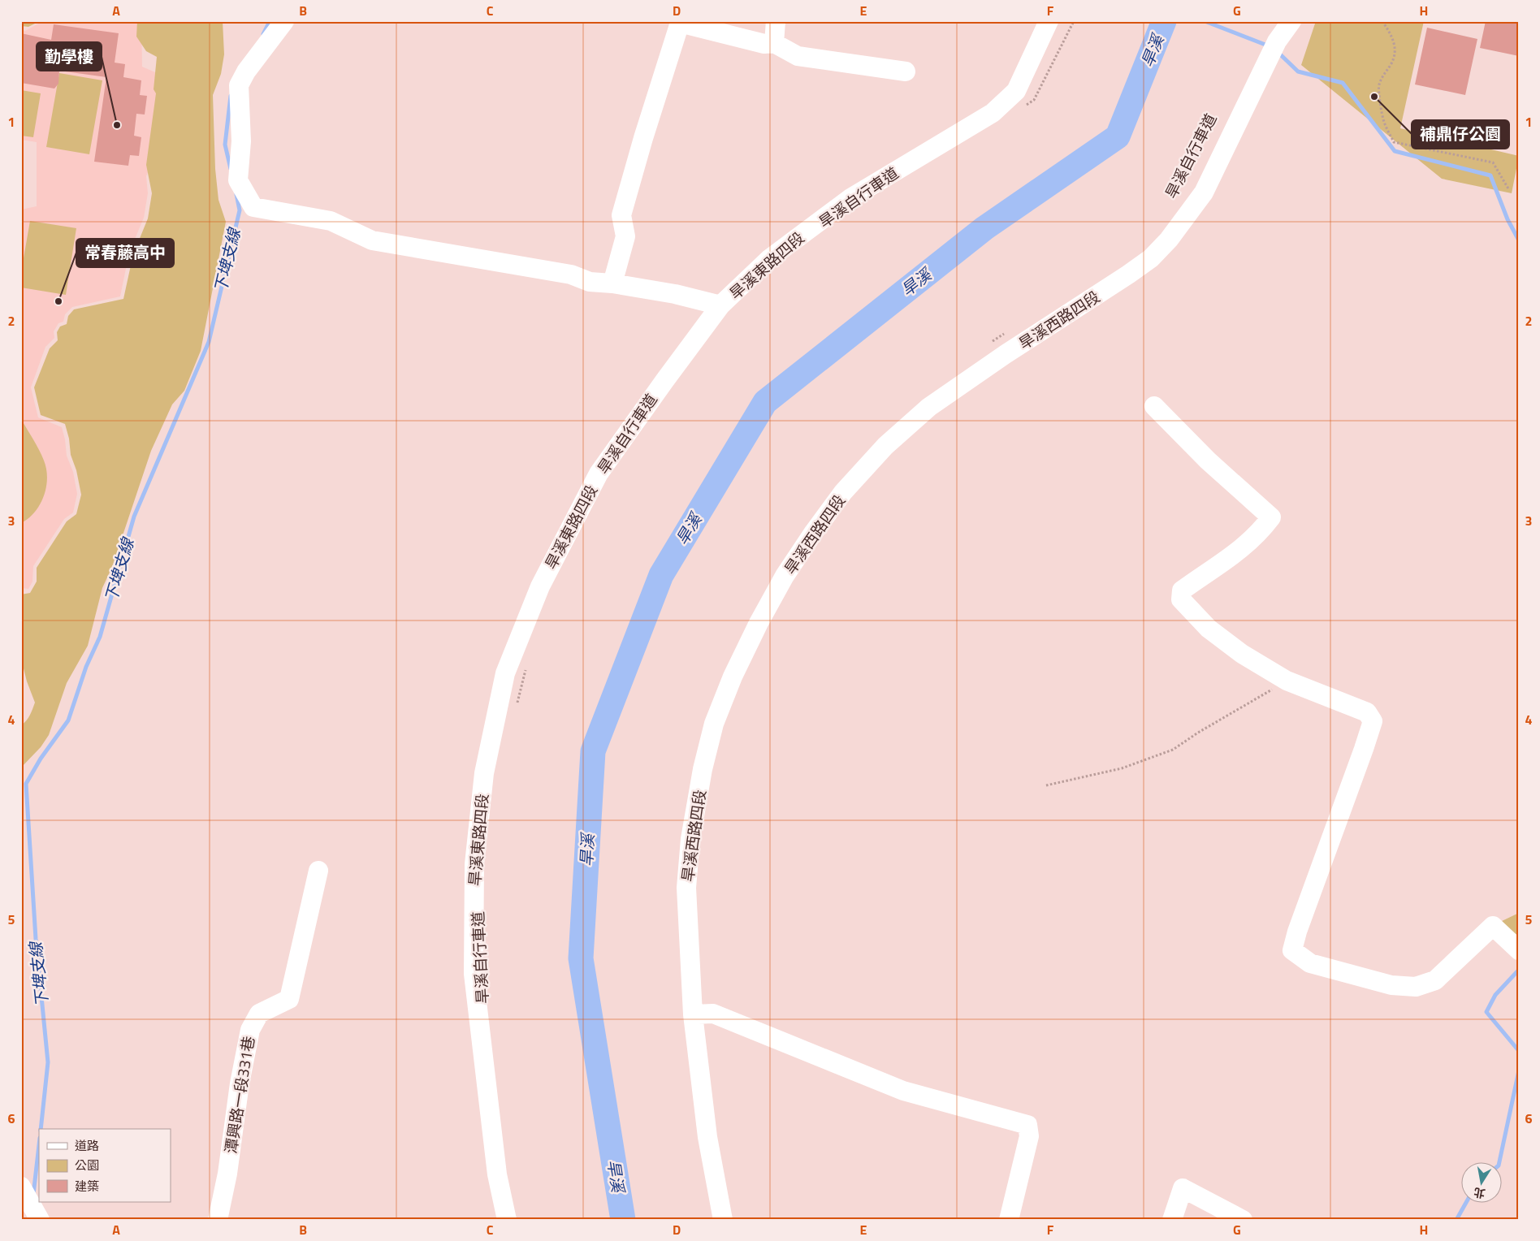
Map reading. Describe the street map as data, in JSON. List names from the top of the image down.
{
  "streets": {
    "street": ["旱溪東路四段", "旱溪西路四段", "潭興路一段331巷"]
  },
  "water": ["旱溪", "下埤支線"],
  "places": ["補鼎仔公園", "勤學樓", "常春藤高中"],
  "legend": ["道路", "公園", "建築"],
  "north": "bottom",
  "grid": {
    "columns": [
      "A",
      "B",
      "C",
      "D",
      "E",
      "F",
      "G",
      "H"
    ],
    "rows": [
      "1",
      "2",
      "3",
      "4",
      "5",
      "6"
    ]
  }
}
